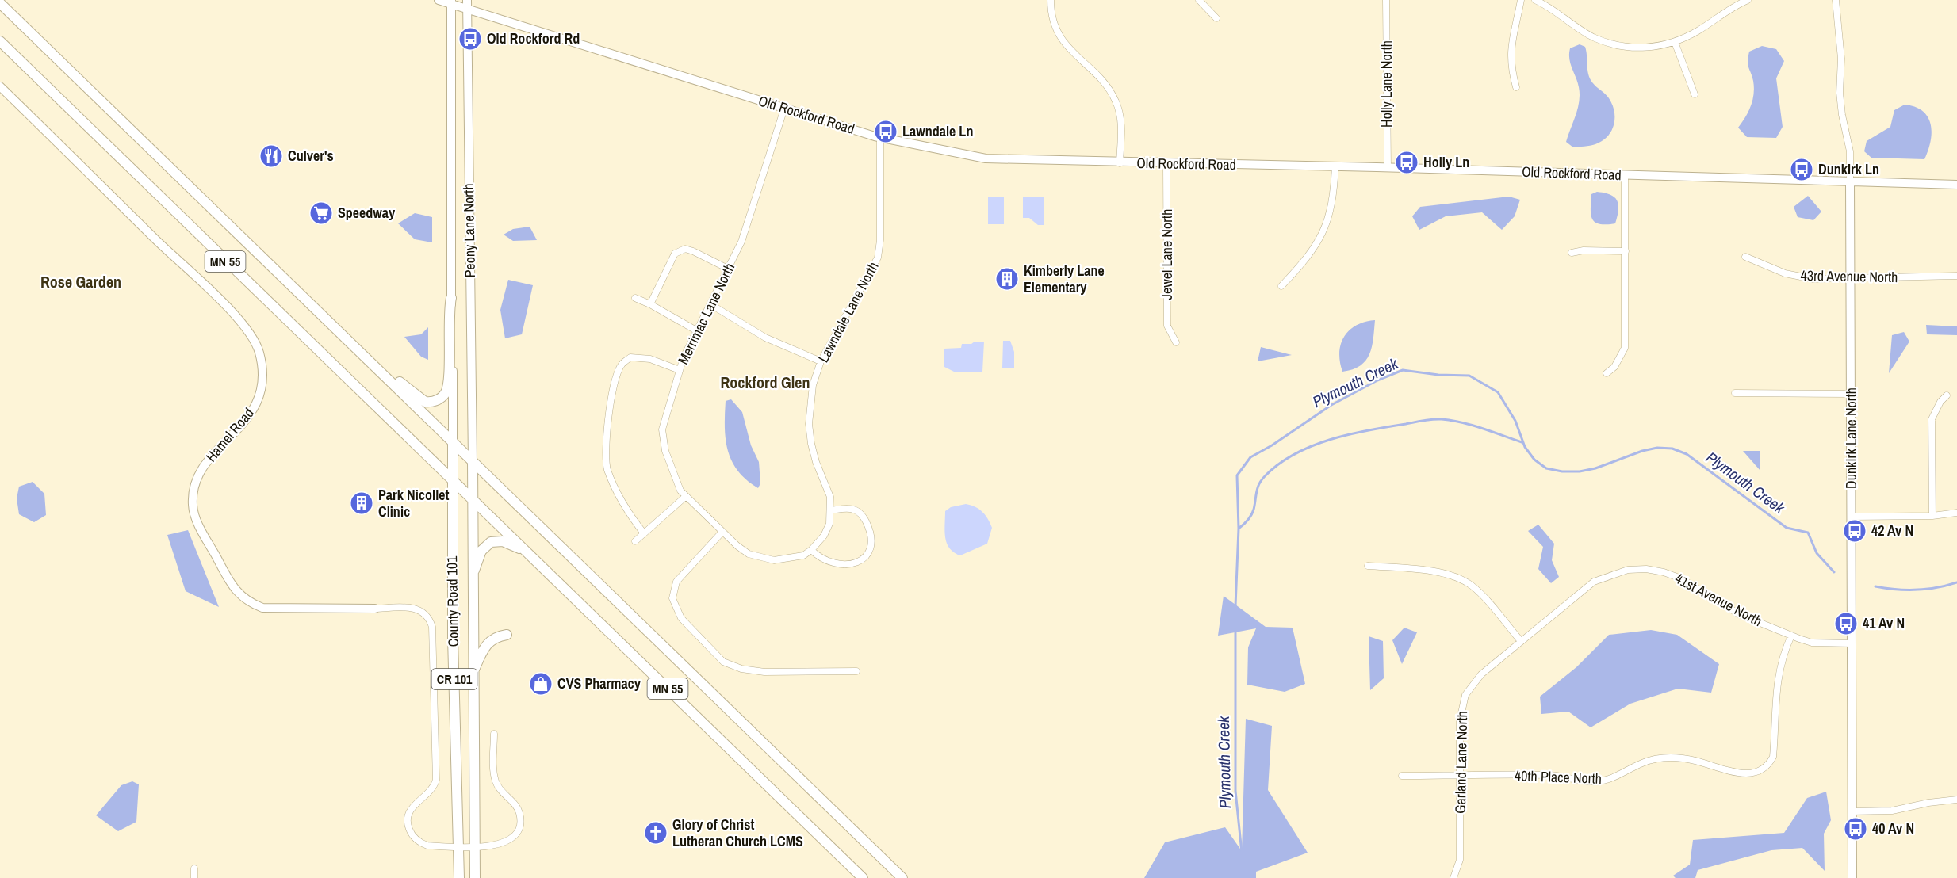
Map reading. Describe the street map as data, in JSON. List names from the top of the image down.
{
  "streets": {
    "main road": ["MN 55", "County Road 101", "CR 101"],
    "street": [
      "Holly Lane North",
      "Old Rockford Road",
      "Peony Lane North",
      "Jewel Lane North",
      "43rd Avenue North",
      "Lawndale Lane North",
      "Merrimac Lane North",
      "Hamel Road",
      "Dunkirk Lane North",
      "41st Avenue North",
      "Garland Lane North",
      "40th Place North"
    ]
  },
  "crossings": [
    ["Holly Lane North", "Old Rockford Road"],
    ["Old Rockford Road", "Peony Lane North"],
    ["Old Rockford Road", "Jewel Lane North"],
    ["Old Rockford Road", "Lawndale Lane North"],
    ["Old Rockford Road", "Merrimac Lane North"],
    ["Old Rockford Road", "Dunkirk Lane North"],
    ["Peony Lane North", "MN 55"],
    ["Peony Lane North", "County Road 101"],
    ["MN 55", "County Road 101"],
    ["43rd Avenue North", "Dunkirk Lane North"],
    ["Lawndale Lane North", "Merrimac Lane North"],
    ["Hamel Road", "County Road 101"],
    ["Dunkirk Lane North", "41st Avenue North"],
    ["41st Avenue North", "Garland Lane North"],
    ["41st Avenue North", "40th Place North"],
    ["Garland Lane North", "40th Place North"]
  ],
  "districts": ["Rose Garden", "Rockford Glen"],
  "water": ["Plymouth Creek"],
  "places": {
    "bus stop": [
      "Old Rockford Rd",
      "Lawndale Ln",
      "Holly Ln",
      "Dunkirk Ln",
      "42 Av N",
      "41 Av N",
      "40 Av N"
    ],
    "restaurant": ["Culver's"],
    "supermarket": ["Speedway"],
    "building": ["Kimberly Lane Elementary", "Park Nicollet Clinic"],
    "shop": ["CVS Pharmacy"],
    "church": ["Glory of Christ Lutheran Church LCMS"]
  }
}
